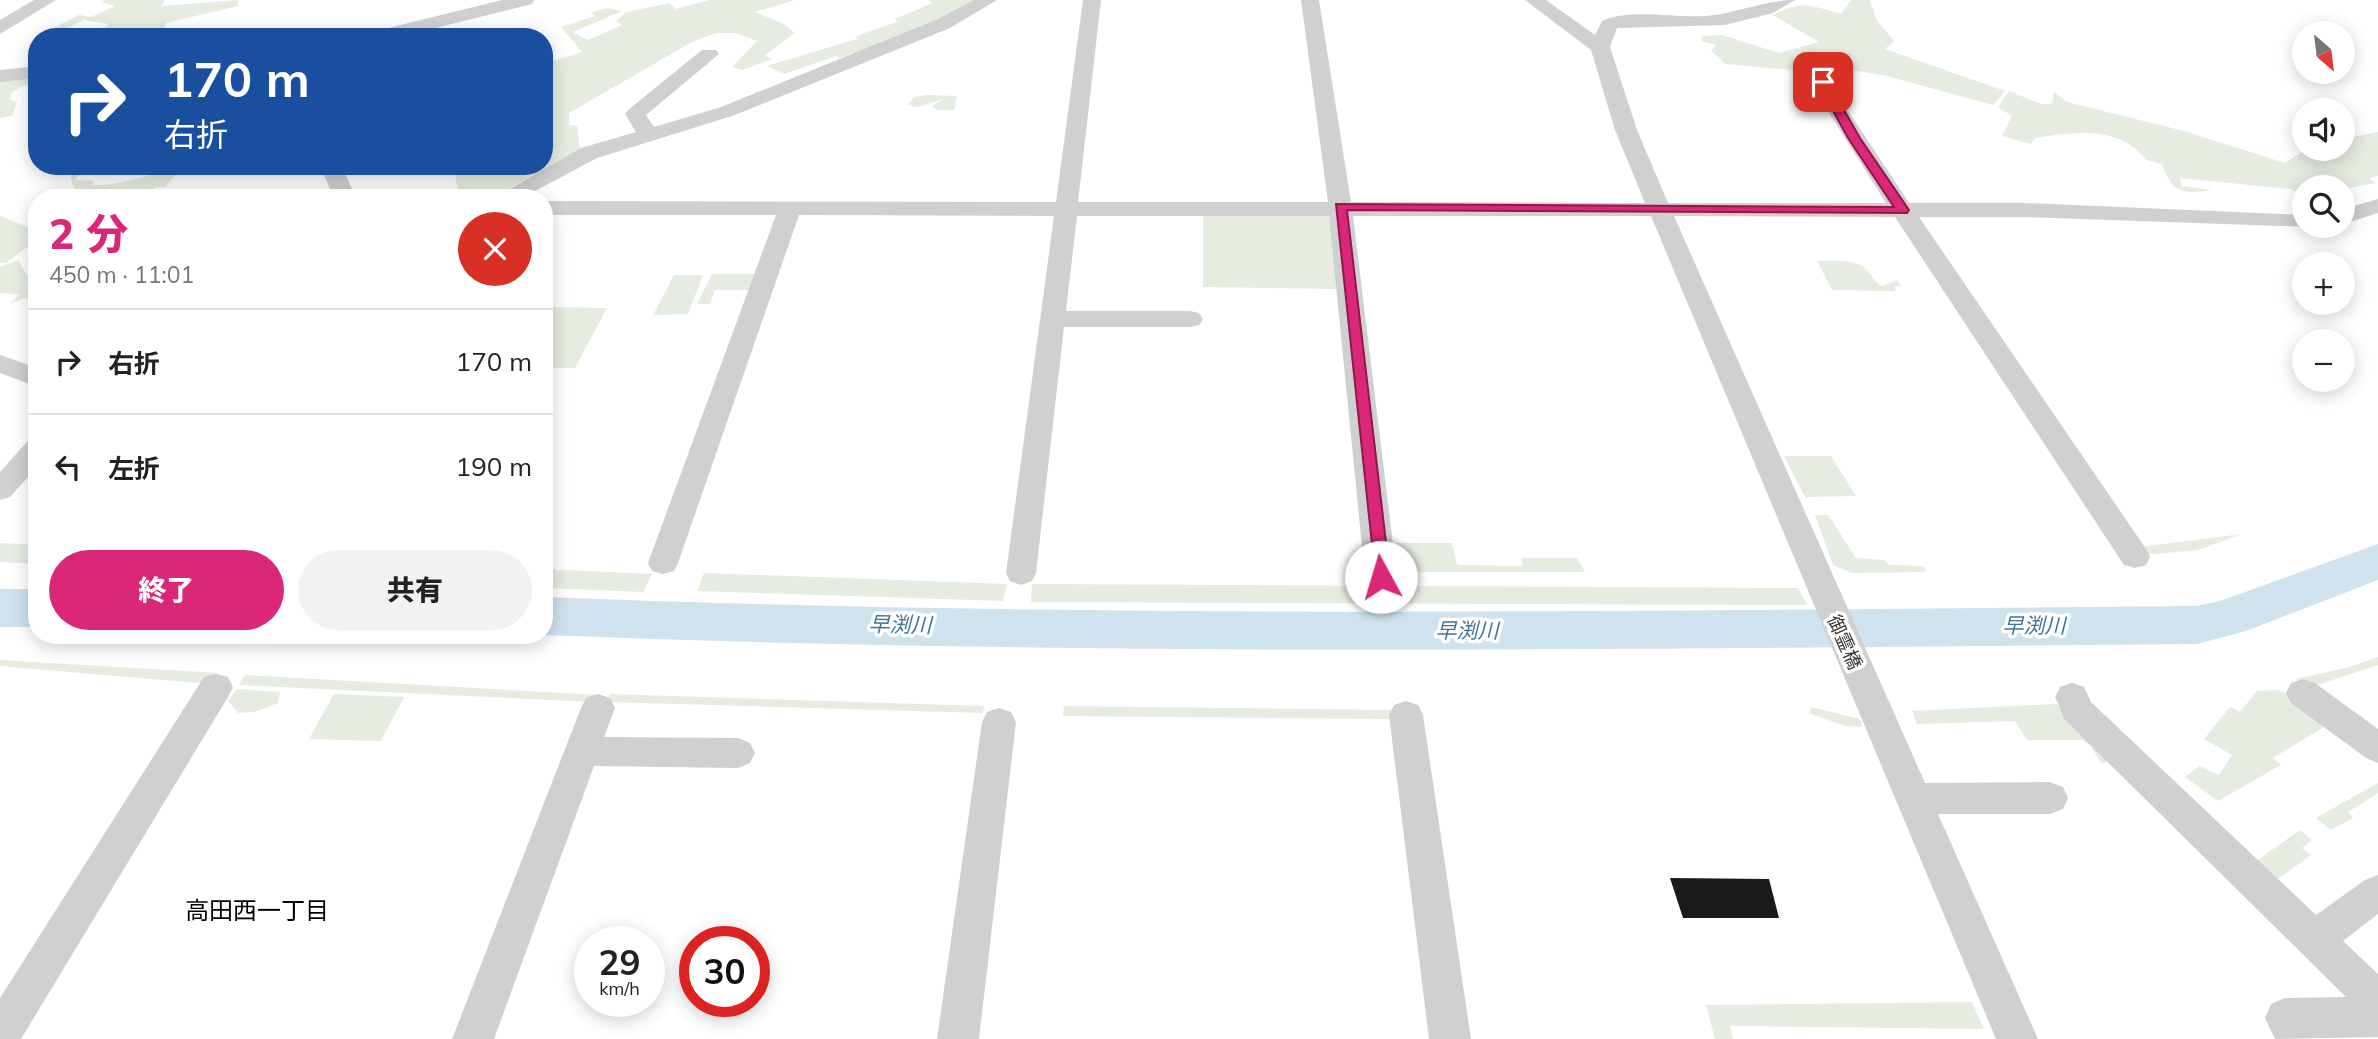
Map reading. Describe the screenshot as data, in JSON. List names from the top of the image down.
{
  "streets": {
    "street": ["御霊橋"]
  },
  "districts": ["高田西一丁目"],
  "water": ["早渕川"],
  "north": "bottom right",
  "page": {
    "map_buttons": ["+", "−"],
    "turn": ["170 m", "右折"],
    "heading": ["2 分", "450 m · 11:01"],
    "list": [
      {
        "name": "右折",
        "value": "170 m"
      },
      {
        "name": "左折",
        "value": "190 m"
      }
    ],
    "buttons": ["終了", "共有"],
    "speed": "29 km/h",
    "limit": "30"
  }
}
